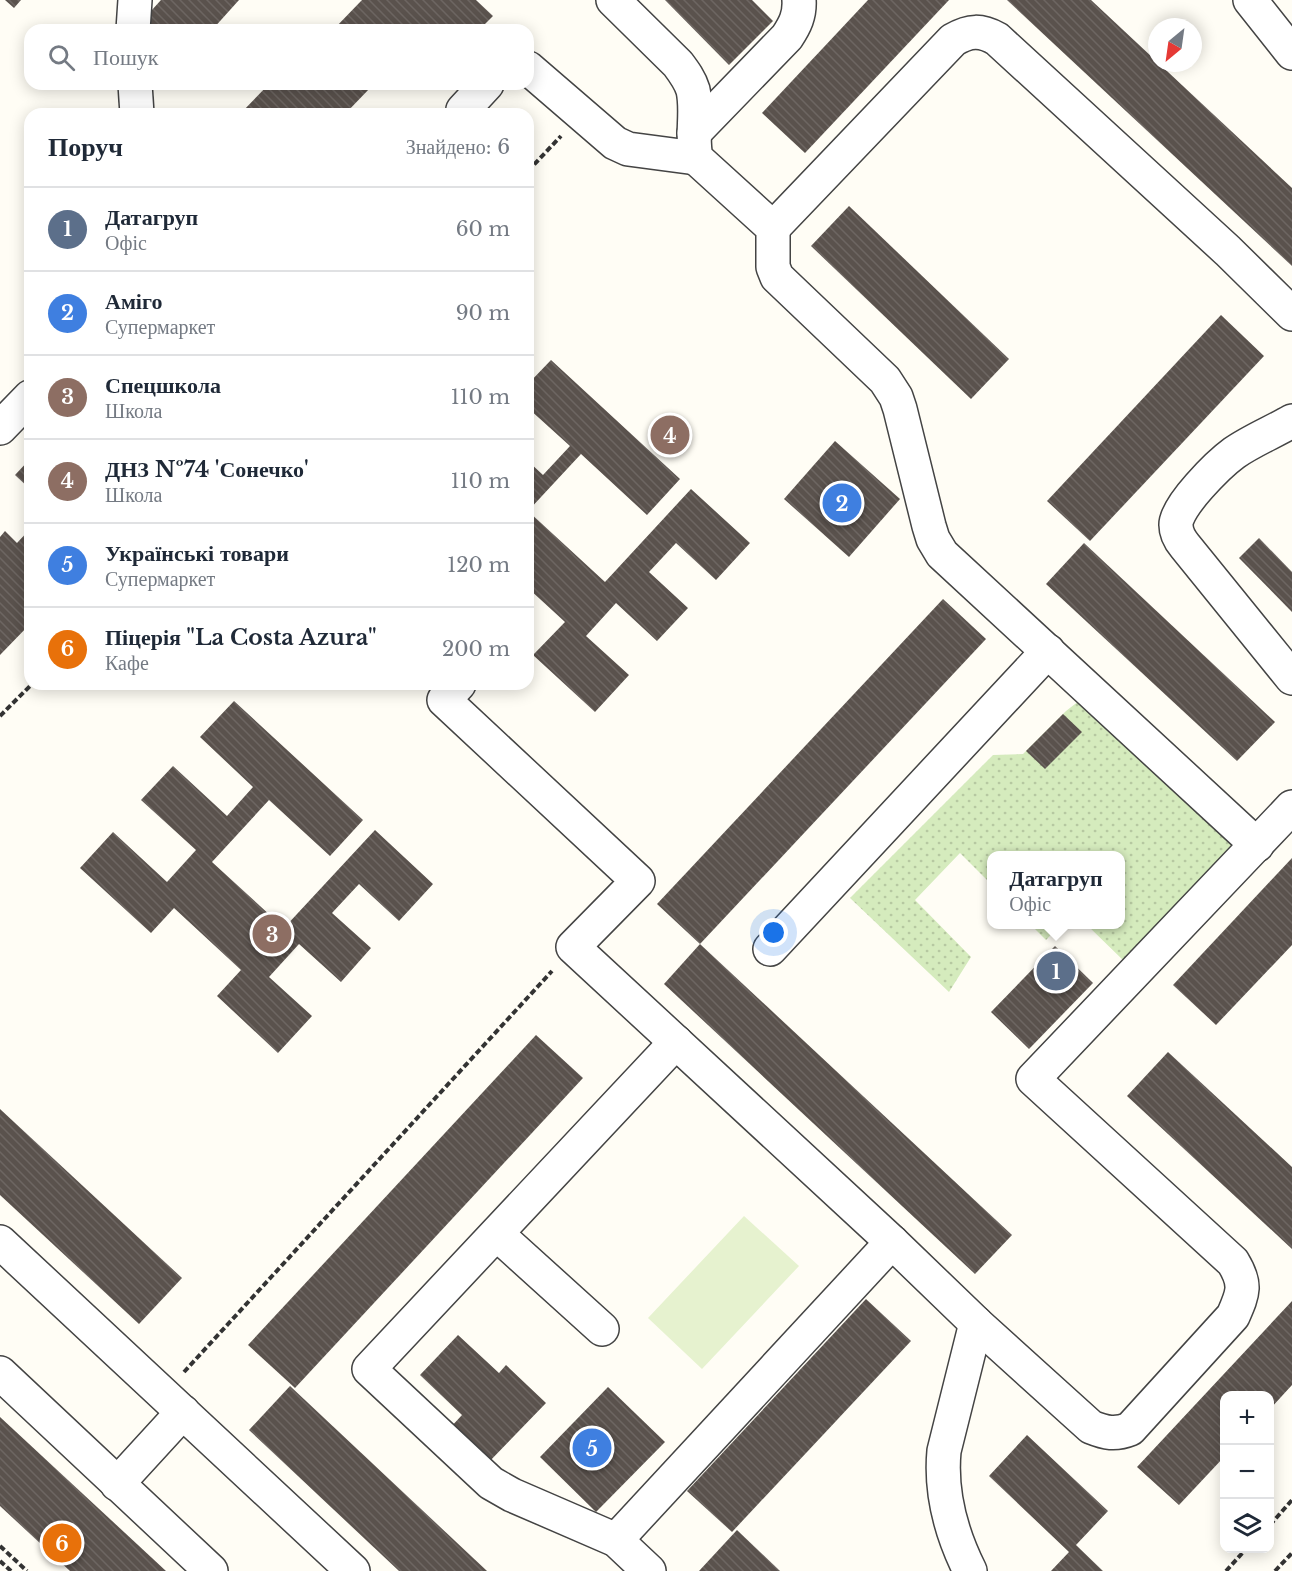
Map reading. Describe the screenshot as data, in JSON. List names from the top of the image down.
{
  "north": "bottom left",
  "page": {
    "search": "Пошук",
    "heading": ["Поруч", "Знайдено: 6"],
    "list": [
      {
        "mark": "1",
        "name": "Датагруп",
        "note": "Офіс",
        "value": "60 m"
      },
      {
        "mark": "2",
        "name": "Аміго",
        "note": "Супермаркет",
        "value": "90 m"
      },
      {
        "mark": "3",
        "name": "Спецшкола",
        "note": "Школа",
        "value": "110 m"
      },
      {
        "mark": "4",
        "name": "ДНЗ №74 'Сонечко'",
        "note": "Школа",
        "value": "110 m"
      },
      {
        "mark": "5",
        "name": "Українські товари",
        "note": "Супермаркет",
        "value": "120 m"
      },
      {
        "mark": "6",
        "name": "Піцерія \"La Costa Azura\"",
        "note": "Кафе",
        "value": "200 m"
      }
    ],
    "pins": [
      "4",
      "2",
      "3",
      "1",
      "5",
      "6"
    ],
    "popup": ["Датагруп", "Офіс"],
    "map_buttons": ["+", "−"]
  }
}
